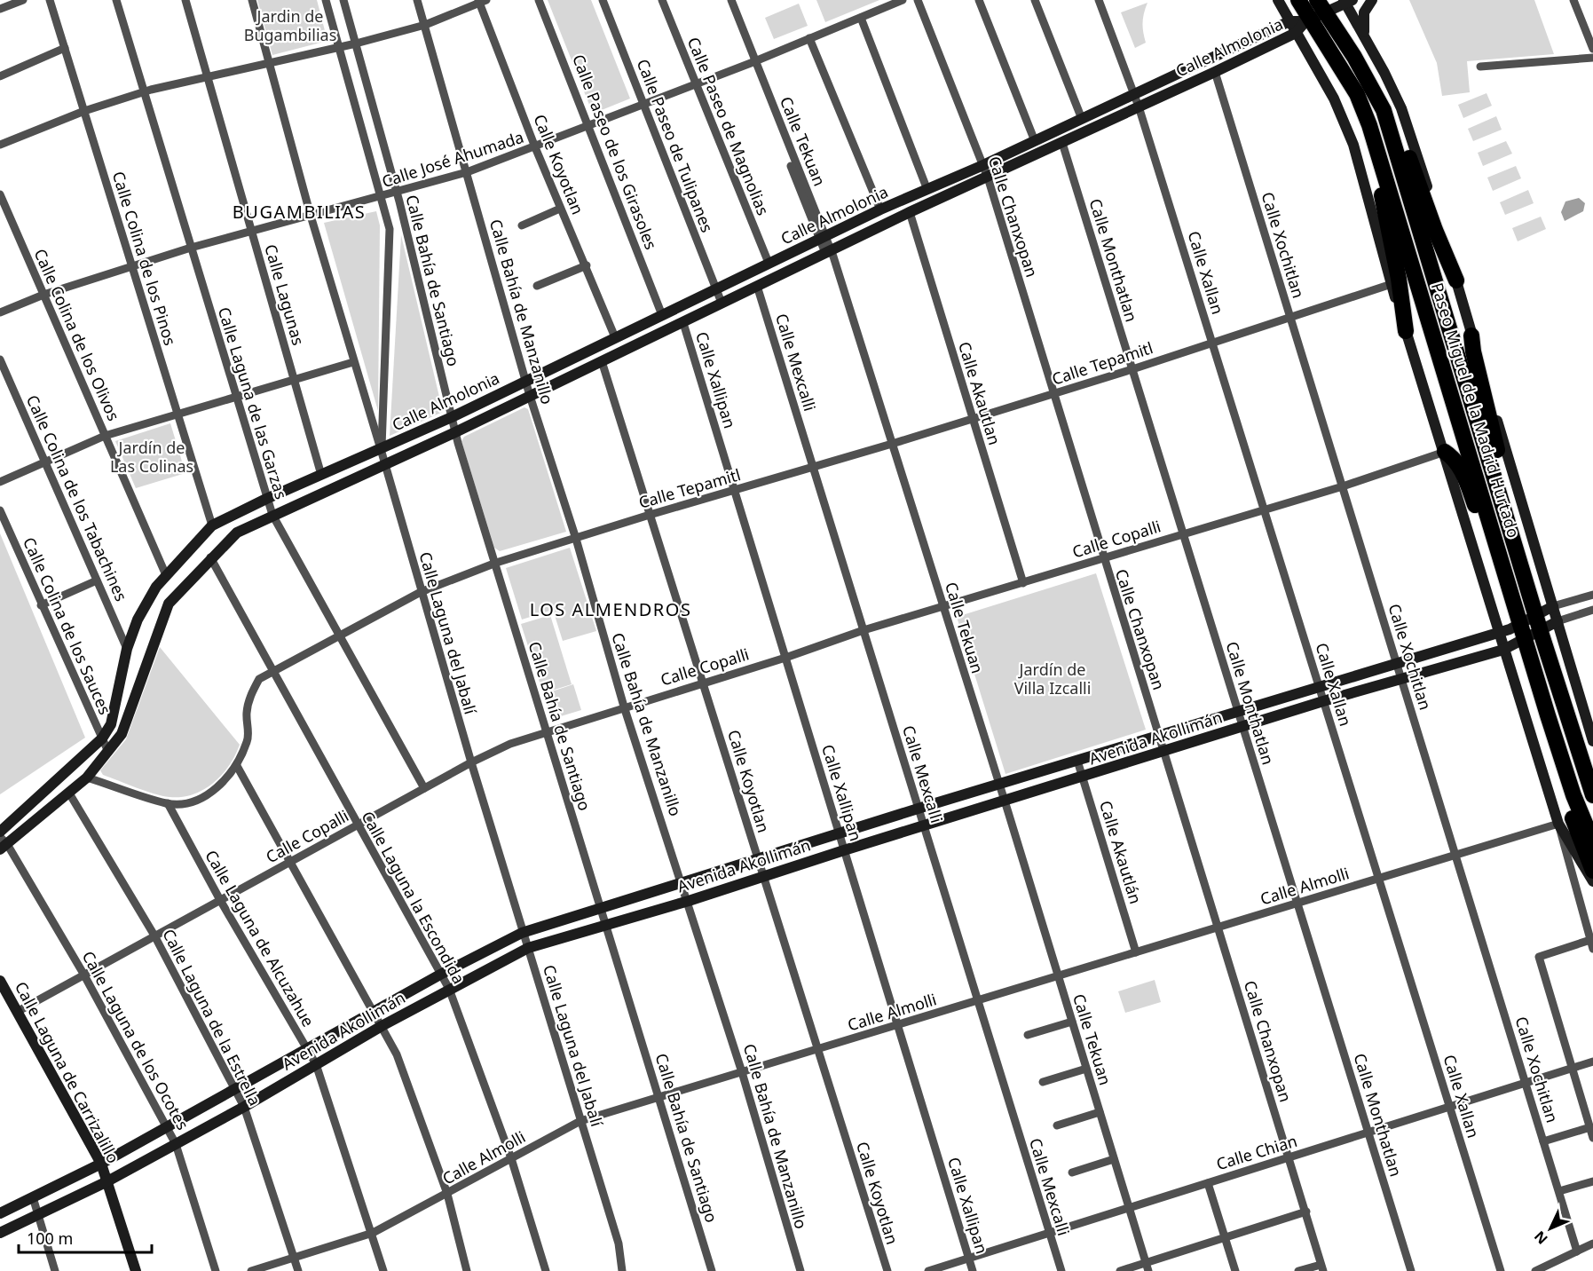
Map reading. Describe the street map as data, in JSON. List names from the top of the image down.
{
  "streets": {
    "highway": ["Paseo Miguel de la Madrid Hurtado"],
    "street": [
      "Calle Almolonia",
      "Calle Paseo de Magnolias",
      "Calle Tekuan",
      "Calle Paseo de Tulipanes",
      "Calle Paseo de los Girasoles",
      "Calle José Ahumada",
      "Calle Koyotlan",
      "Calle Chanxopan",
      "Calle Xochitlan",
      "Calle Colina de los Pinos",
      "Calle Monthatlan",
      "Calle Xallan",
      "Calle Bahía de Santiago",
      "Calle Lagunas",
      "Calle Bahía de Manzanillo",
      "Calle Colina de los Olivos",
      "Calle Mexcalli",
      "Calle Tepamitl",
      "Calle Xallipan",
      "Calle Akautlan",
      "Calle Laguna de las Garzas",
      "Calle Colina de los Tabachines",
      "Calle Copalli",
      "Calle Colina de los Sauces",
      "Calle Laguna del Jabalí",
      "Avenida Akollimán",
      "Calle Akautlán",
      "Calle Almolli",
      "Calle Laguna la Escondida",
      "Calle Laguna de Alcuzahue",
      "Calle Laguna de la Estrella",
      "Calle Laguna de los Ocotes",
      "Calle Laguna de Carrizalillo",
      "Calle Chian"
    ]
  },
  "crossings": [
    ["Calle Almolonia", "Calle Paseo de Magnolias"],
    ["Calle Almolonia", "Calle Tekuan"],
    ["Calle Almolonia", "Calle Paseo de Tulipanes"],
    ["Calle Almolonia", "Calle Paseo de los Girasoles"],
    ["Calle Almolonia", "Calle Koyotlan"],
    ["Calle Almolonia", "Calle Chanxopan"],
    ["Calle Almolonia", "Calle Xochitlan"],
    ["Calle Almolonia", "Calle Colina de los Pinos"],
    ["Calle Almolonia", "Calle Monthatlan"],
    ["Calle Almolonia", "Calle Xallan"],
    ["Calle Almolonia", "Calle Bahía de Santiago"],
    ["Calle Almolonia", "Calle Lagunas"],
    ["Calle Almolonia", "Calle Bahía de Manzanillo"],
    ["Calle Almolonia", "Calle Colina de los Olivos"],
    ["Calle Almolonia", "Calle Mexcalli"],
    ["Calle Almolonia", "Calle Tepamitl"],
    ["Calle Almolonia", "Calle Xallipan"],
    ["Calle Almolonia", "Calle Akautlan"],
    ["Calle Almolonia", "Calle Laguna de las Garzas"],
    ["Calle Almolonia", "Paseo Miguel de la Madrid Hurtado"],
    ["Calle Almolonia", "Calle Colina de los Tabachines"],
    ["Calle Almolonia", "Calle Colina de los Sauces"],
    ["Calle Almolonia", "Calle Laguna del Jabalí"],
    ["Calle Almolonia", "Calle Laguna la Escondida"],
    ["Calle Almolonia", "Calle Laguna de la Estrella"],
    ["Calle Almolonia", "Calle Laguna de los Ocotes"],
    ["Calle Paseo de Magnolias", "Calle José Ahumada"],
    ["Calle Tekuan", "Calle José Ahumada"],
    ["Calle Tekuan", "Calle Tepamitl"],
    ["Calle Tekuan", "Calle Copalli"],
    ["Calle Tekuan", "Avenida Akollimán"],
    ["Calle Tekuan", "Calle Almolli"],
    ["Calle Tekuan", "Calle Chian"],
    ["Calle Paseo de Tulipanes", "Calle José Ahumada"],
    ["Calle Paseo de los Girasoles", "Calle José Ahumada"],
    ["Calle José Ahumada", "Calle Koyotlan"],
    ["Calle José Ahumada", "Calle Colina de los Pinos"],
    ["Calle José Ahumada", "Calle Bahía de Santiago"],
    ["Calle José Ahumada", "Calle Lagunas"],
    ["Calle José Ahumada", "Calle Bahía de Manzanillo"],
    ["Calle José Ahumada", "Calle Colina de los Olivos"],
    ["Calle José Ahumada", "Calle Laguna de las Garzas"],
    ["Calle José Ahumada", "Calle Laguna del Jabalí"],
    ["Calle Koyotlan", "Calle Tepamitl"],
    ["Calle Koyotlan", "Calle Copalli"],
    ["Calle Koyotlan", "Avenida Akollimán"],
    ["Calle Koyotlan", "Calle Almolli"],
    ["Calle Chanxopan", "Calle Tepamitl"],
    ["Calle Chanxopan", "Calle Copalli"],
    ["Calle Chanxopan", "Avenida Akollimán"],
    ["Calle Chanxopan", "Calle Almolli"],
    ["Calle Chanxopan", "Calle Chian"],
    ["Calle Xochitlan", "Calle Tepamitl"],
    ["Calle Xochitlan", "Calle Copalli"],
    ["Calle Xochitlan", "Avenida Akollimán"],
    ["Calle Xochitlan", "Calle Almolli"],
    ["Calle Xochitlan", "Calle Chian"],
    ["Calle Monthatlan", "Calle Tepamitl"],
    ["Calle Monthatlan", "Calle Copalli"],
    ["Calle Monthatlan", "Avenida Akollimán"],
    ["Calle Monthatlan", "Calle Almolli"],
    ["Calle Monthatlan", "Calle Chian"],
    ["Calle Xallan", "Calle Tepamitl"],
    ["Calle Xallan", "Calle Copalli"],
    ["Calle Xallan", "Avenida Akollimán"],
    ["Calle Xallan", "Calle Almolli"],
    ["Calle Xallan", "Calle Chian"],
    ["Calle Bahía de Santiago", "Calle Tepamitl"],
    ["Calle Bahía de Santiago", "Calle Copalli"],
    ["Calle Bahía de Santiago", "Calle Laguna del Jabalí"],
    ["Calle Bahía de Santiago", "Avenida Akollimán"],
    ["Calle Bahía de Santiago", "Calle Almolli"],
    ["Calle Bahía de Manzanillo", "Calle Tepamitl"],
    ["Calle Bahía de Manzanillo", "Calle Copalli"],
    ["Calle Bahía de Manzanillo", "Avenida Akollimán"],
    ["Calle Bahía de Manzanillo", "Calle Almolli"],
    ["Calle Mexcalli", "Calle Tepamitl"],
    ["Calle Mexcalli", "Calle Copalli"],
    ["Calle Mexcalli", "Avenida Akollimán"],
    ["Calle Mexcalli", "Calle Almolli"],
    ["Calle Mexcalli", "Calle Chian"],
    ["Calle Tepamitl", "Calle Xallipan"],
    ["Calle Tepamitl", "Calle Akautlan"],
    ["Calle Tepamitl", "Calle Laguna de las Garzas"],
    ["Calle Tepamitl", "Calle Laguna del Jabalí"],
    ["Calle Tepamitl", "Calle Laguna la Escondida"],
    ["Calle Tepamitl", "Calle Laguna de Alcuzahue"],
    ["Calle Xallipan", "Calle Copalli"],
    ["Calle Xallipan", "Avenida Akollimán"],
    ["Calle Xallipan", "Calle Almolli"],
    ["Calle Xallipan", "Calle Chian"],
    ["Calle Akautlan", "Calle Copalli"],
    ["Calle Laguna de las Garzas", "Calle Copalli"],
    ["Paseo Miguel de la Madrid Hurtado", "Avenida Akollimán"],
    ["Calle Copalli", "Calle Laguna del Jabalí"],
    ["Calle Copalli", "Calle Laguna la Escondida"],
    ["Calle Copalli", "Calle Laguna de Alcuzahue"],
    ["Calle Copalli", "Calle Laguna de la Estrella"],
    ["Calle Copalli", "Calle Laguna de los Ocotes"],
    ["Calle Copalli", "Calle Laguna de Carrizalillo"],
    ["Calle Laguna del Jabalí", "Avenida Akollimán"],
    ["Calle Laguna del Jabalí", "Calle Almolli"],
    ["Avenida Akollimán", "Calle Akautlán"],
    ["Avenida Akollimán", "Calle Laguna la Escondida"],
    ["Avenida Akollimán", "Calle Laguna de Alcuzahue"],
    ["Avenida Akollimán", "Calle Laguna de la Estrella"],
    ["Avenida Akollimán", "Calle Laguna de los Ocotes"],
    ["Avenida Akollimán", "Calle Laguna de Carrizalillo"],
    ["Calle Akautlán", "Calle Almolli"],
    ["Calle Almolli", "Calle Laguna la Escondida"],
    ["Calle Almolli", "Calle Laguna de Alcuzahue"],
    ["Calle Almolli", "Calle Laguna de la Estrella"]
  ],
  "districts": ["BUGAMBILIAS", "LOS ALMENDROS"],
  "parks": ["Jardin de Bugambilias", "Jardín de Las Colinas", "Jardín de Villa Izcalli"],
  "scale_bar": "100 m",
  "north": "bottom left"
}
